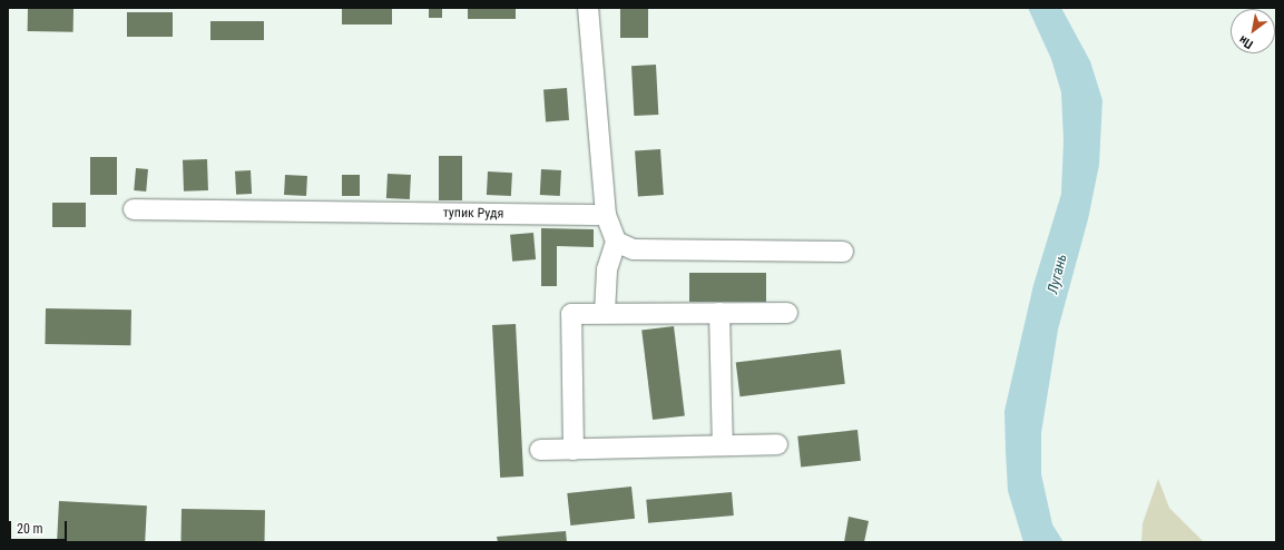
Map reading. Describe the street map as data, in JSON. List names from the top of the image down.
{
  "streets": {
    "street": ["тупик Рудя"]
  },
  "water": ["Лугань"],
  "scale_bar": "20 m",
  "north": "bottom left"
}
